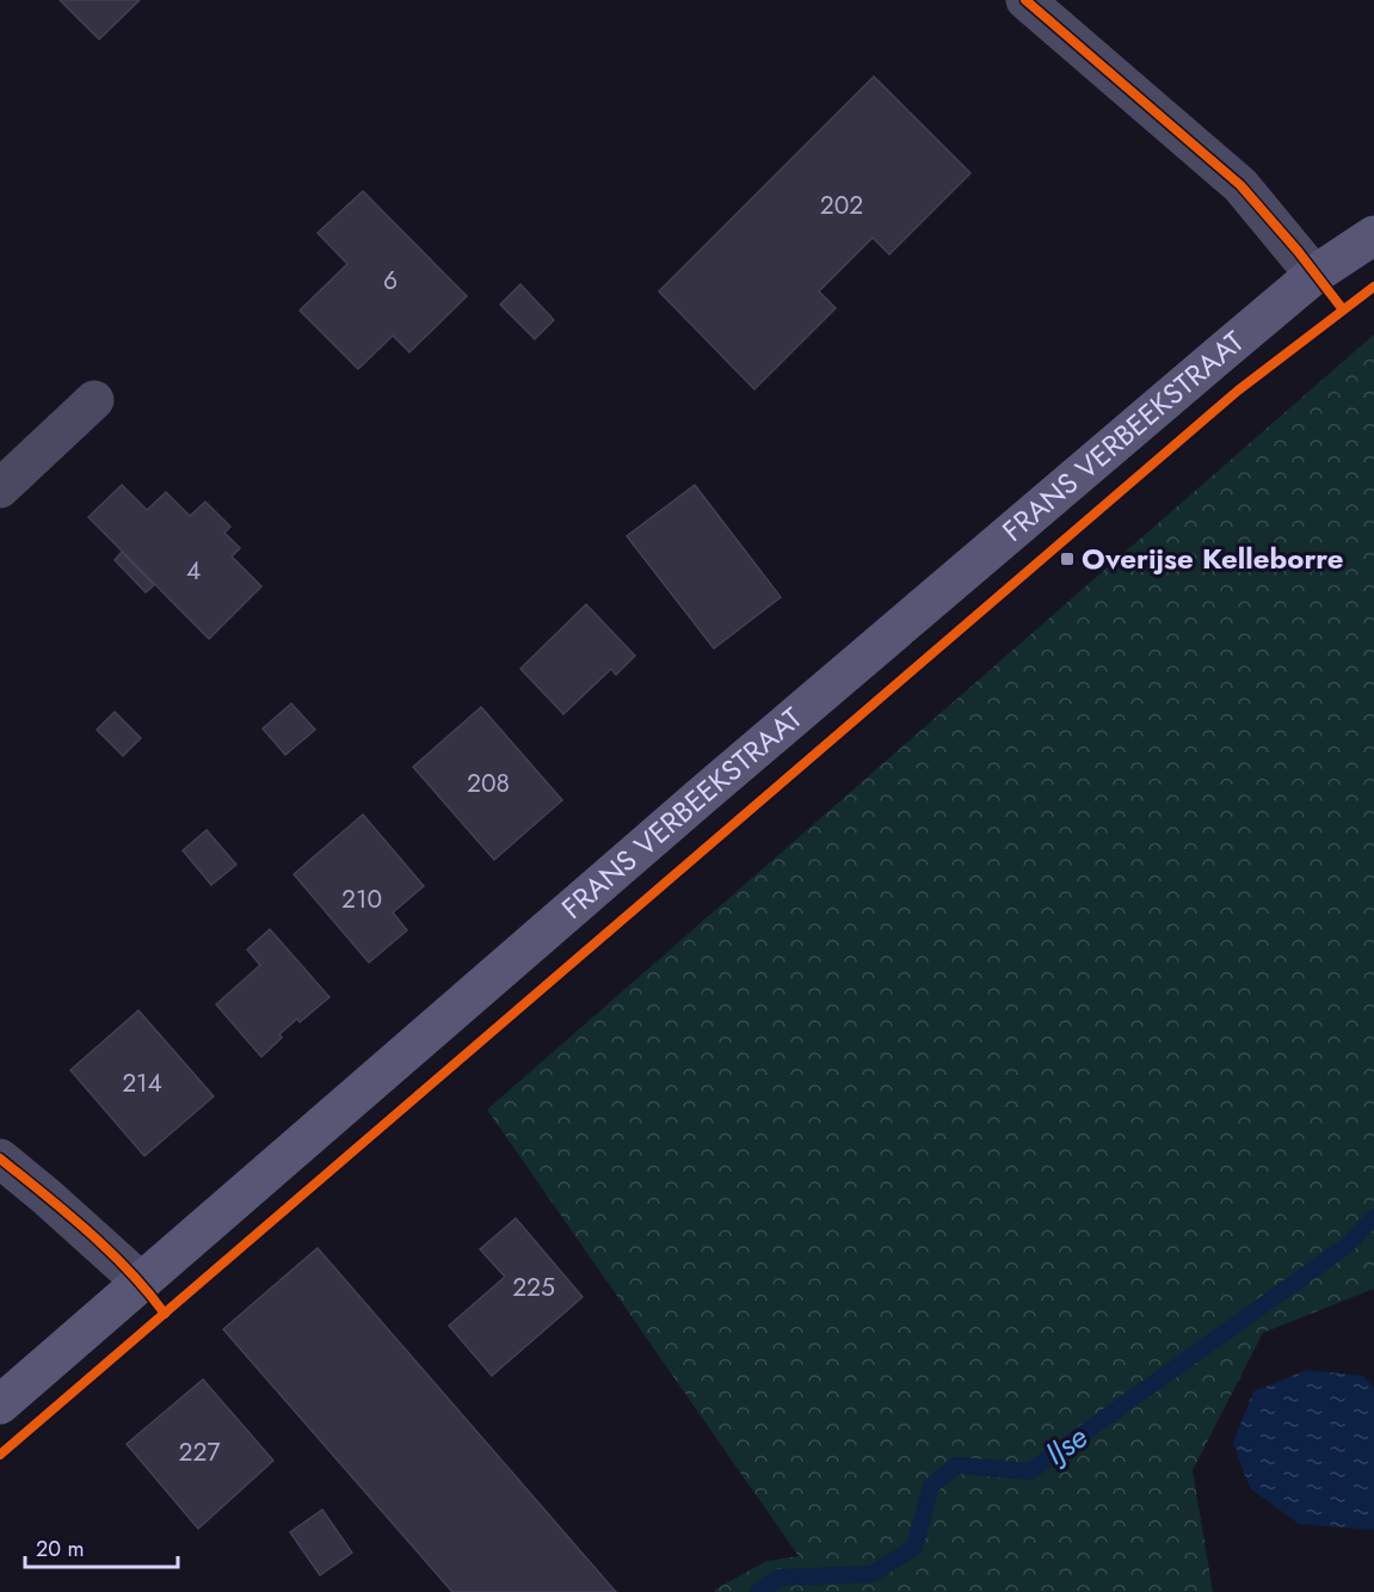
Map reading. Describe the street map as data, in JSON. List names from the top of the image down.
{
  "streets": {
    "main road": ["FRANS VERBEEKSTRAAT"]
  },
  "water": ["IJse"],
  "places": {
    "transit": ["Overijse Kelleborre"]
  },
  "house_numbers": [
    "202",
    "6",
    "4",
    "208",
    "210",
    "214",
    "225",
    "227"
  ],
  "scale_bar": "20 m"
}
